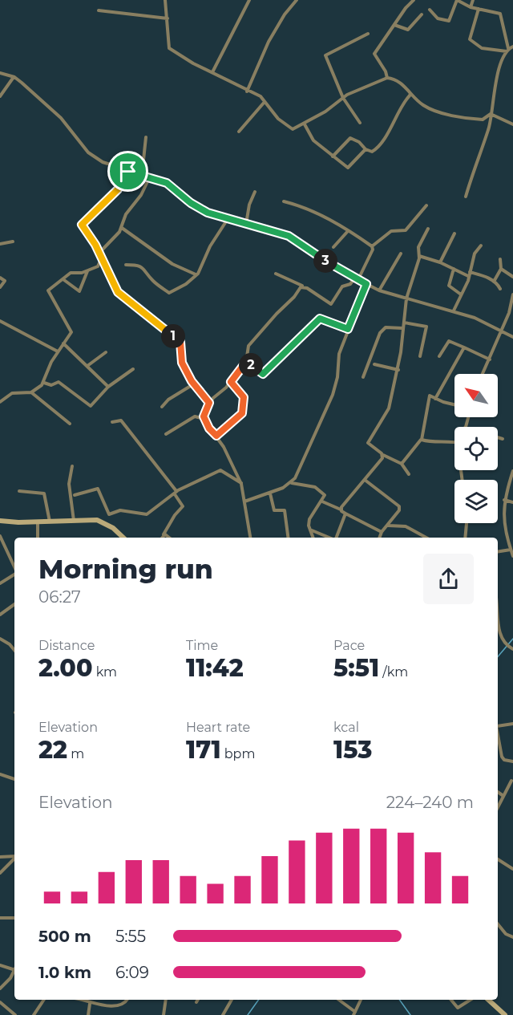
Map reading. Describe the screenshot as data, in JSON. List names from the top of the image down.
{
  "north": "top left",
  "page": {
    "pins": ["3", "1", "2"],
    "heading": ["Morning run", "06:27"],
    "stats": [
      ["Distance", "2.00 km"],
      ["Time", "11:42"],
      ["Pace", "5:51 /km"],
      ["Elevation", "22 m"],
      ["Heart rate", "171 bpm"],
      ["kcal", "153"]
    ],
    "chart": ["Elevation", "224–240 m"],
    "list": [
      {
        "name": "500 m",
        "note": "5:55"
      },
      {
        "name": "1.0 km",
        "note": "6:09"
      }
    ]
  }
}
